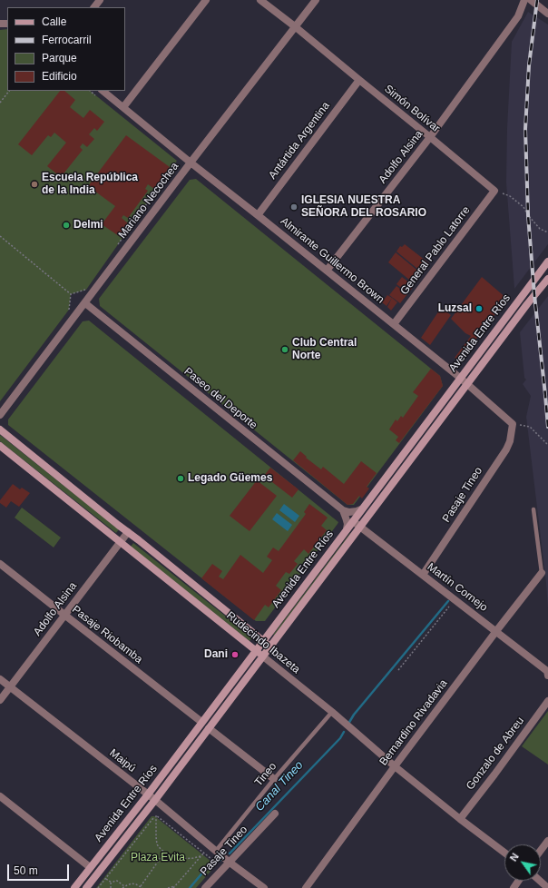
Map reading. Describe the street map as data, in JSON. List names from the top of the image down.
{
  "streets": {
    "main road": ["Avenida Entre Ríos", "Rudecindo Ibazeta"],
    "street": [
      "Simón Bolívar",
      "Antártida Argentina",
      "Adolfo Alsina",
      "Mariano Necochea",
      "General Pablo Latorre",
      "Almirante Guillermo Brown",
      "Paseo del Deporte",
      "Pasaje Tineo",
      "Martín Cornejo",
      "Pasaje Riobamba",
      "Bernardino Rivadavia",
      "Gonzalo de Abreu",
      "Maipú"
    ],
    "lane": ["Tineo"]
  },
  "crossings": [
    ["Simón Bolívar", "Antártida Argentina"],
    ["Simón Bolívar", "Adolfo Alsina"],
    ["Simón Bolívar", "Mariano Necochea"],
    ["Simón Bolívar", "General Pablo Latorre"],
    ["Antártida Argentina", "Almirante Guillermo Brown"],
    ["Adolfo Alsina", "Almirante Guillermo Brown"],
    ["Adolfo Alsina", "Pasaje Riobamba"],
    ["Adolfo Alsina", "Rudecindo Ibazeta"],
    ["Adolfo Alsina", "Maipú"],
    ["Mariano Necochea", "Almirante Guillermo Brown"],
    ["Mariano Necochea", "Paseo del Deporte"],
    ["General Pablo Latorre", "Almirante Guillermo Brown"],
    ["Almirante Guillermo Brown", "Avenida Entre Ríos"],
    ["Almirante Guillermo Brown", "Pasaje Tineo"],
    ["Avenida Entre Ríos", "Martín Cornejo"],
    ["Avenida Entre Ríos", "Pasaje Riobamba"],
    ["Avenida Entre Ríos", "Rudecindo Ibazeta"],
    ["Avenida Entre Ríos", "Maipú"],
    ["Pasaje Tineo", "Martín Cornejo"],
    ["Pasaje Tineo", "Maipú"],
    ["Martín Cornejo", "Bernardino Rivadavia"],
    ["Rudecindo Ibazeta", "Bernardino Rivadavia"],
    ["Rudecindo Ibazeta", "Gonzalo de Abreu"],
    ["Rudecindo Ibazeta", "Tineo"],
    ["Maipú", "Tineo"]
  ],
  "water": ["Canal Tineo"],
  "parks": ["Plaza Evita"],
  "places": [
    "Escuela República de la India",
    "IGLESIA NUESTRA SEÑORA DEL ROSARIO",
    "Delmi",
    "Luzsal",
    "Club Central Norte",
    "Legado Güemes",
    "Dani"
  ],
  "legend": [
    "Calle",
    "Ferrocarril",
    "Parque",
    "Edificio"
  ],
  "scale_bar": "50 m",
  "north": "top left"
}
